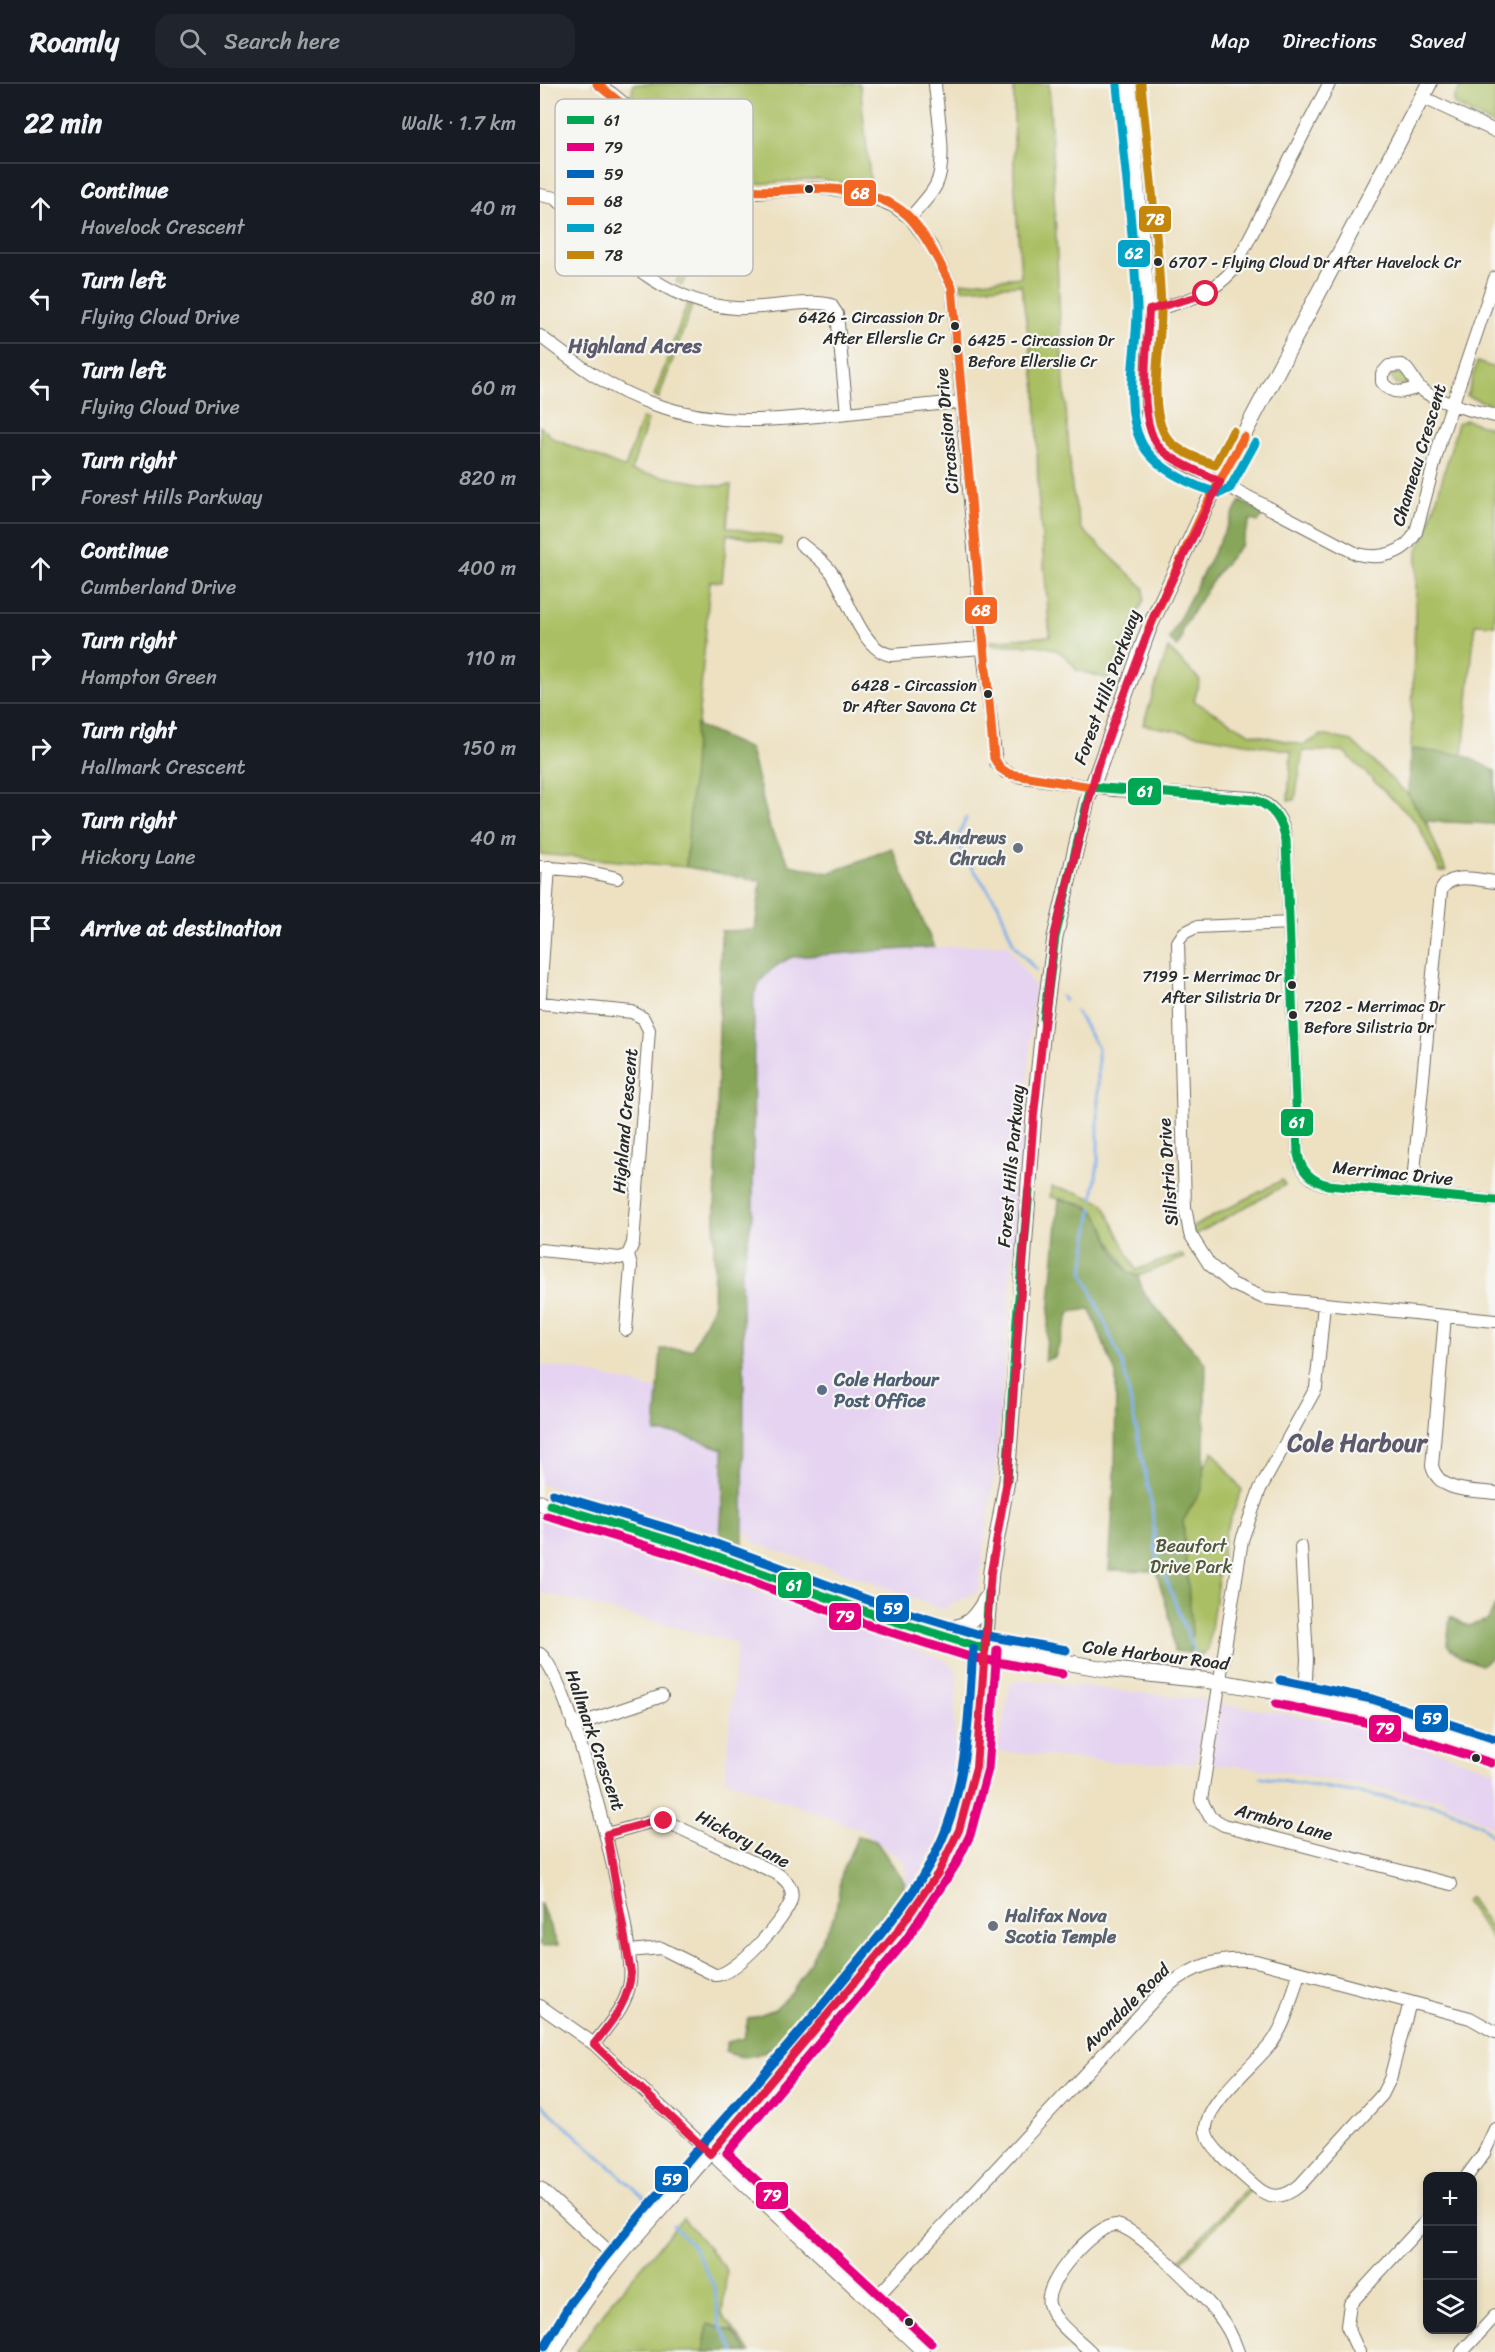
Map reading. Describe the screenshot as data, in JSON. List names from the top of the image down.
{
  "streets": {
    "main road": ["Forest Hills Parkway", "Cole Harbour Road"],
    "street": [
      "Circassion Drive",
      "Chameau Crescent",
      "Highland Crescent",
      "Silistria Drive",
      "Merrimac Drive",
      "Hallmark Crescent",
      "Armbro Lane",
      "Hickory Lane",
      "Avondale Road"
    ]
  },
  "crossings": [
    ["Circassion Drive", "Forest Hills Parkway"],
    ["Circassion Drive", "Merrimac Drive"],
    ["Chameau Crescent", "Forest Hills Parkway"],
    ["Forest Hills Parkway", "Merrimac Drive"],
    ["Forest Hills Parkway", "Cole Harbour Road"],
    ["Silistria Drive", "Merrimac Drive"],
    ["Cole Harbour Road", "Armbro Lane"],
    ["Hallmark Crescent", "Hickory Lane"]
  ],
  "districts": ["Highland Acres", "Cole Harbour"],
  "parks": ["Beaufort Drive Park"],
  "places": [
    "6707 - Flying Cloud Dr After Havelock Cr",
    "6426 - Circassion Dr After Ellerslie Cr",
    "6425 - Circassion Dr Before Ellerslie Cr",
    "6428 - Circassion Dr After Savona Ct",
    "St.Andrews Chruch",
    "7199 - Merrimac Dr After Silistria Dr",
    "7202 - Merrimac Dr Before Silistria Dr",
    "Cole Harbour Post Office",
    "Halifax Nova Scotia Temple"
  ],
  "lines": [
    "transit line 68",
    "transit line 78",
    "transit line 62",
    "transit line 61",
    "transit line 59",
    "transit line 79"
  ],
  "legend": [
    "61",
    "79",
    "59",
    "68",
    "62",
    "78"
  ],
  "page": {
    "header": "Roamly",
    "search": "Search here",
    "nav": ["Map", "Directions", "Saved"],
    "heading": ["22 min", "Walk · 1.7 km"],
    "list": [
      ["Continue", "Havelock Crescent", "40 m"],
      ["Turn left", "Flying Cloud Drive", "80 m"],
      ["Turn left", "Flying Cloud Drive", "60 m"],
      ["Turn right", "Forest Hills Parkway", "820 m"],
      ["Continue", "Cumberland Drive", "400 m"],
      ["Turn right", "Hampton Green", "110 m"],
      ["Turn right", "Hallmark Crescent", "150 m"],
      ["Turn right", "Hickory Lane", "40 m"],
      "Arrive at destination"
    ],
    "map_buttons": ["+", "−"]
  }
}
